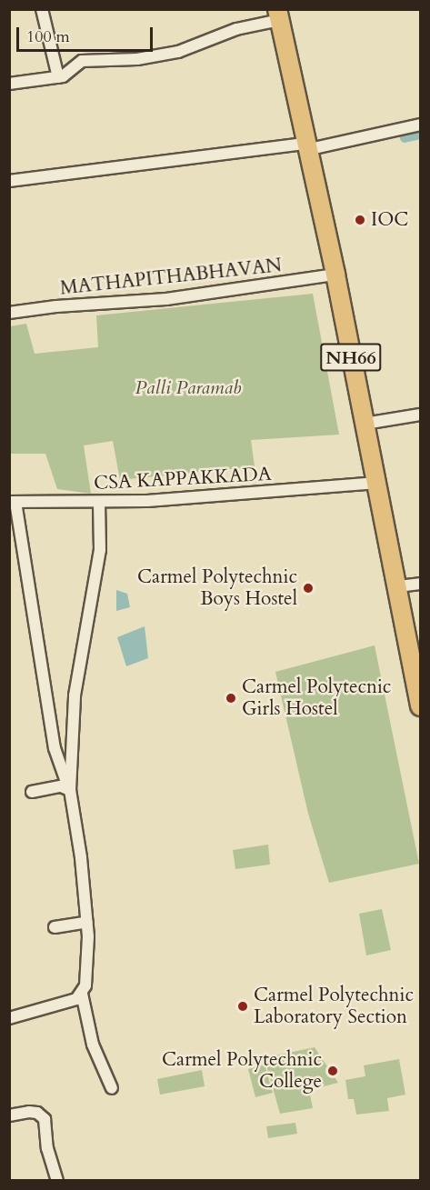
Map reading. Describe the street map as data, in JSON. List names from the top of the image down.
{
  "streets": {
    "highway": ["NH66"],
    "street": ["MATHAPITHABHAVAN", "CSA KAPPAKKADA"]
  },
  "crossings": [
    ["MATHAPITHABHAVAN", "NH66"],
    ["NH66", "CSA KAPPAKKADA"]
  ],
  "parks": ["Palli Paramab"],
  "places": [
    "IOC",
    "Carmel Polytechnic Boys Hostel",
    "Carmel Polytecnic Girls Hostel",
    "Carmel Polytechnic Laboratory Section",
    "Carmel Polytechnic College"
  ],
  "scale_bar": "100 m"
}
